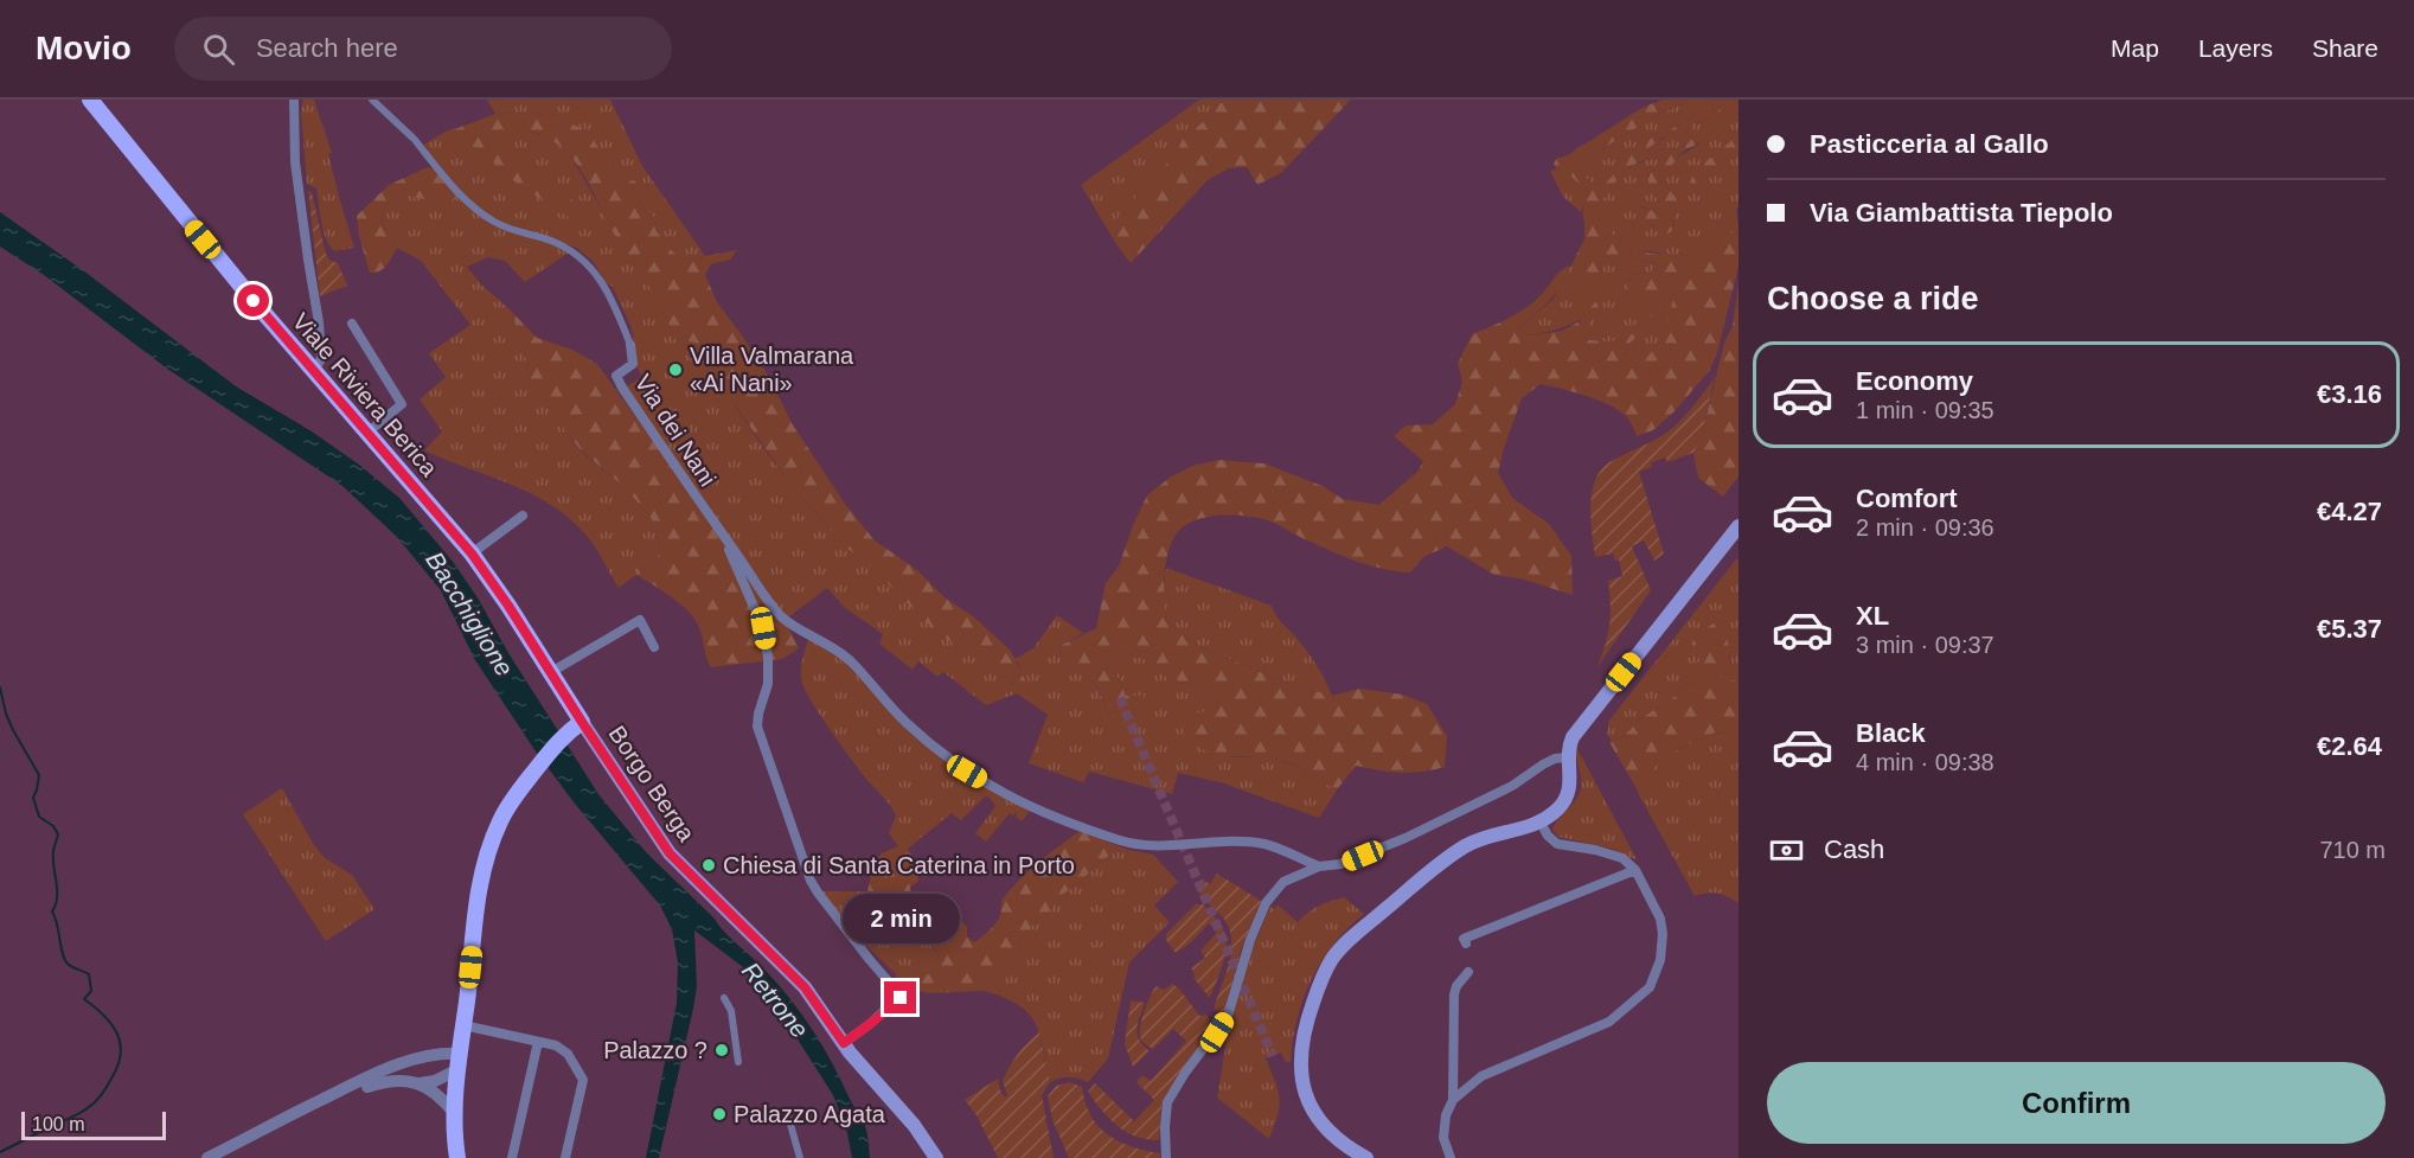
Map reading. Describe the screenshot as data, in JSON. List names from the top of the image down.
{
  "streets": {
    "main road": ["Viale Riviera Berica", "Borgo Berga"],
    "street": ["Via dei Nani"]
  },
  "crossings": [
    ["Viale Riviera Berica", "Borgo Berga"]
  ],
  "water": ["Bacchiglione", "Retrone"],
  "places": [
    "Villa Valmarana «Ai Nani»",
    "Chiesa di Santa Caterina in Porto",
    "Palazzo ?",
    "Palazzo Agata"
  ],
  "scale_bar": "100 m",
  "page": {
    "header": "Movio",
    "search": "Search here",
    "nav": ["Map", "Layers", "Share"],
    "banner": ["Pasticceria al Gallo", "Via Giambattista Tiepolo"],
    "heading": "Choose a ride",
    "list": [
      {
        "name": "Economy",
        "note": "1 min · 09:35",
        "value": "€3.16"
      },
      {
        "name": "Comfort",
        "note": "2 min · 09:36",
        "value": "€4.27"
      },
      {
        "name": "XL",
        "note": "3 min · 09:37",
        "value": "€5.37"
      },
      {
        "name": "Black",
        "note": "4 min · 09:38",
        "value": "€2.64"
      }
    ],
    "pay": ["Cash", "710 m"],
    "bubble": "2 min",
    "buttons": "Confirm",
    "scale": "100 m"
  }
}
